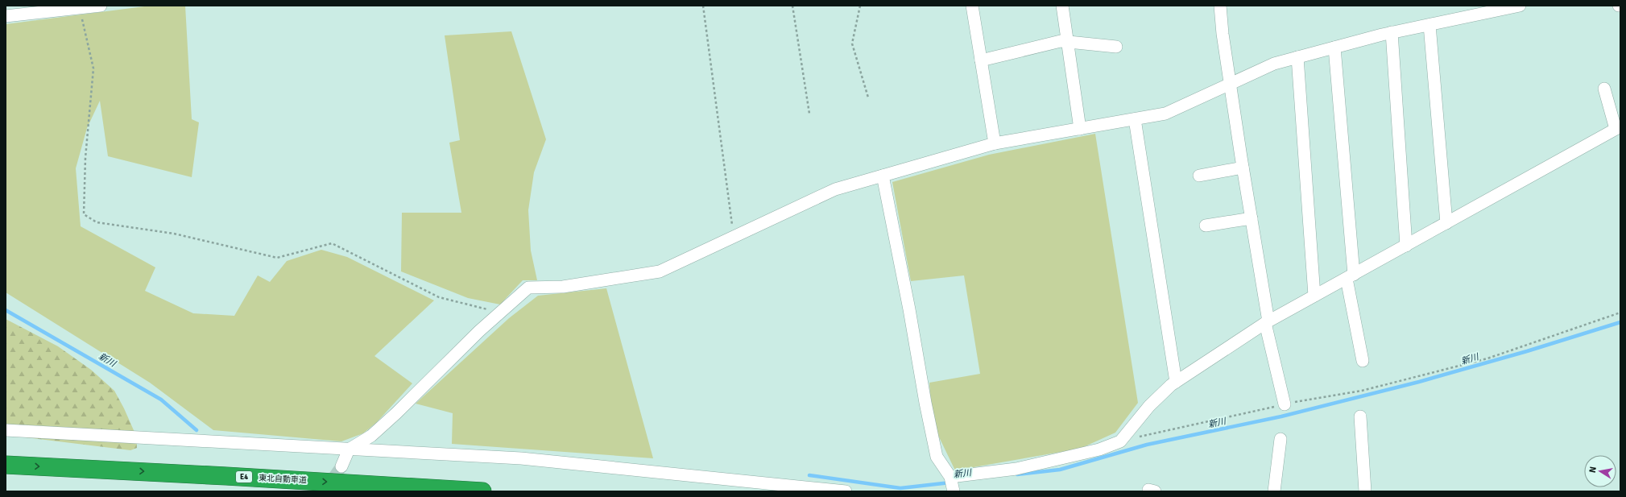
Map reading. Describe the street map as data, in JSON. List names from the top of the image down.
{
  "streets": {
    "highway": ["E4", "東北自動車道"]
  },
  "one_way": ["東北自動車道"],
  "water": ["新川"],
  "north": "left"
}
